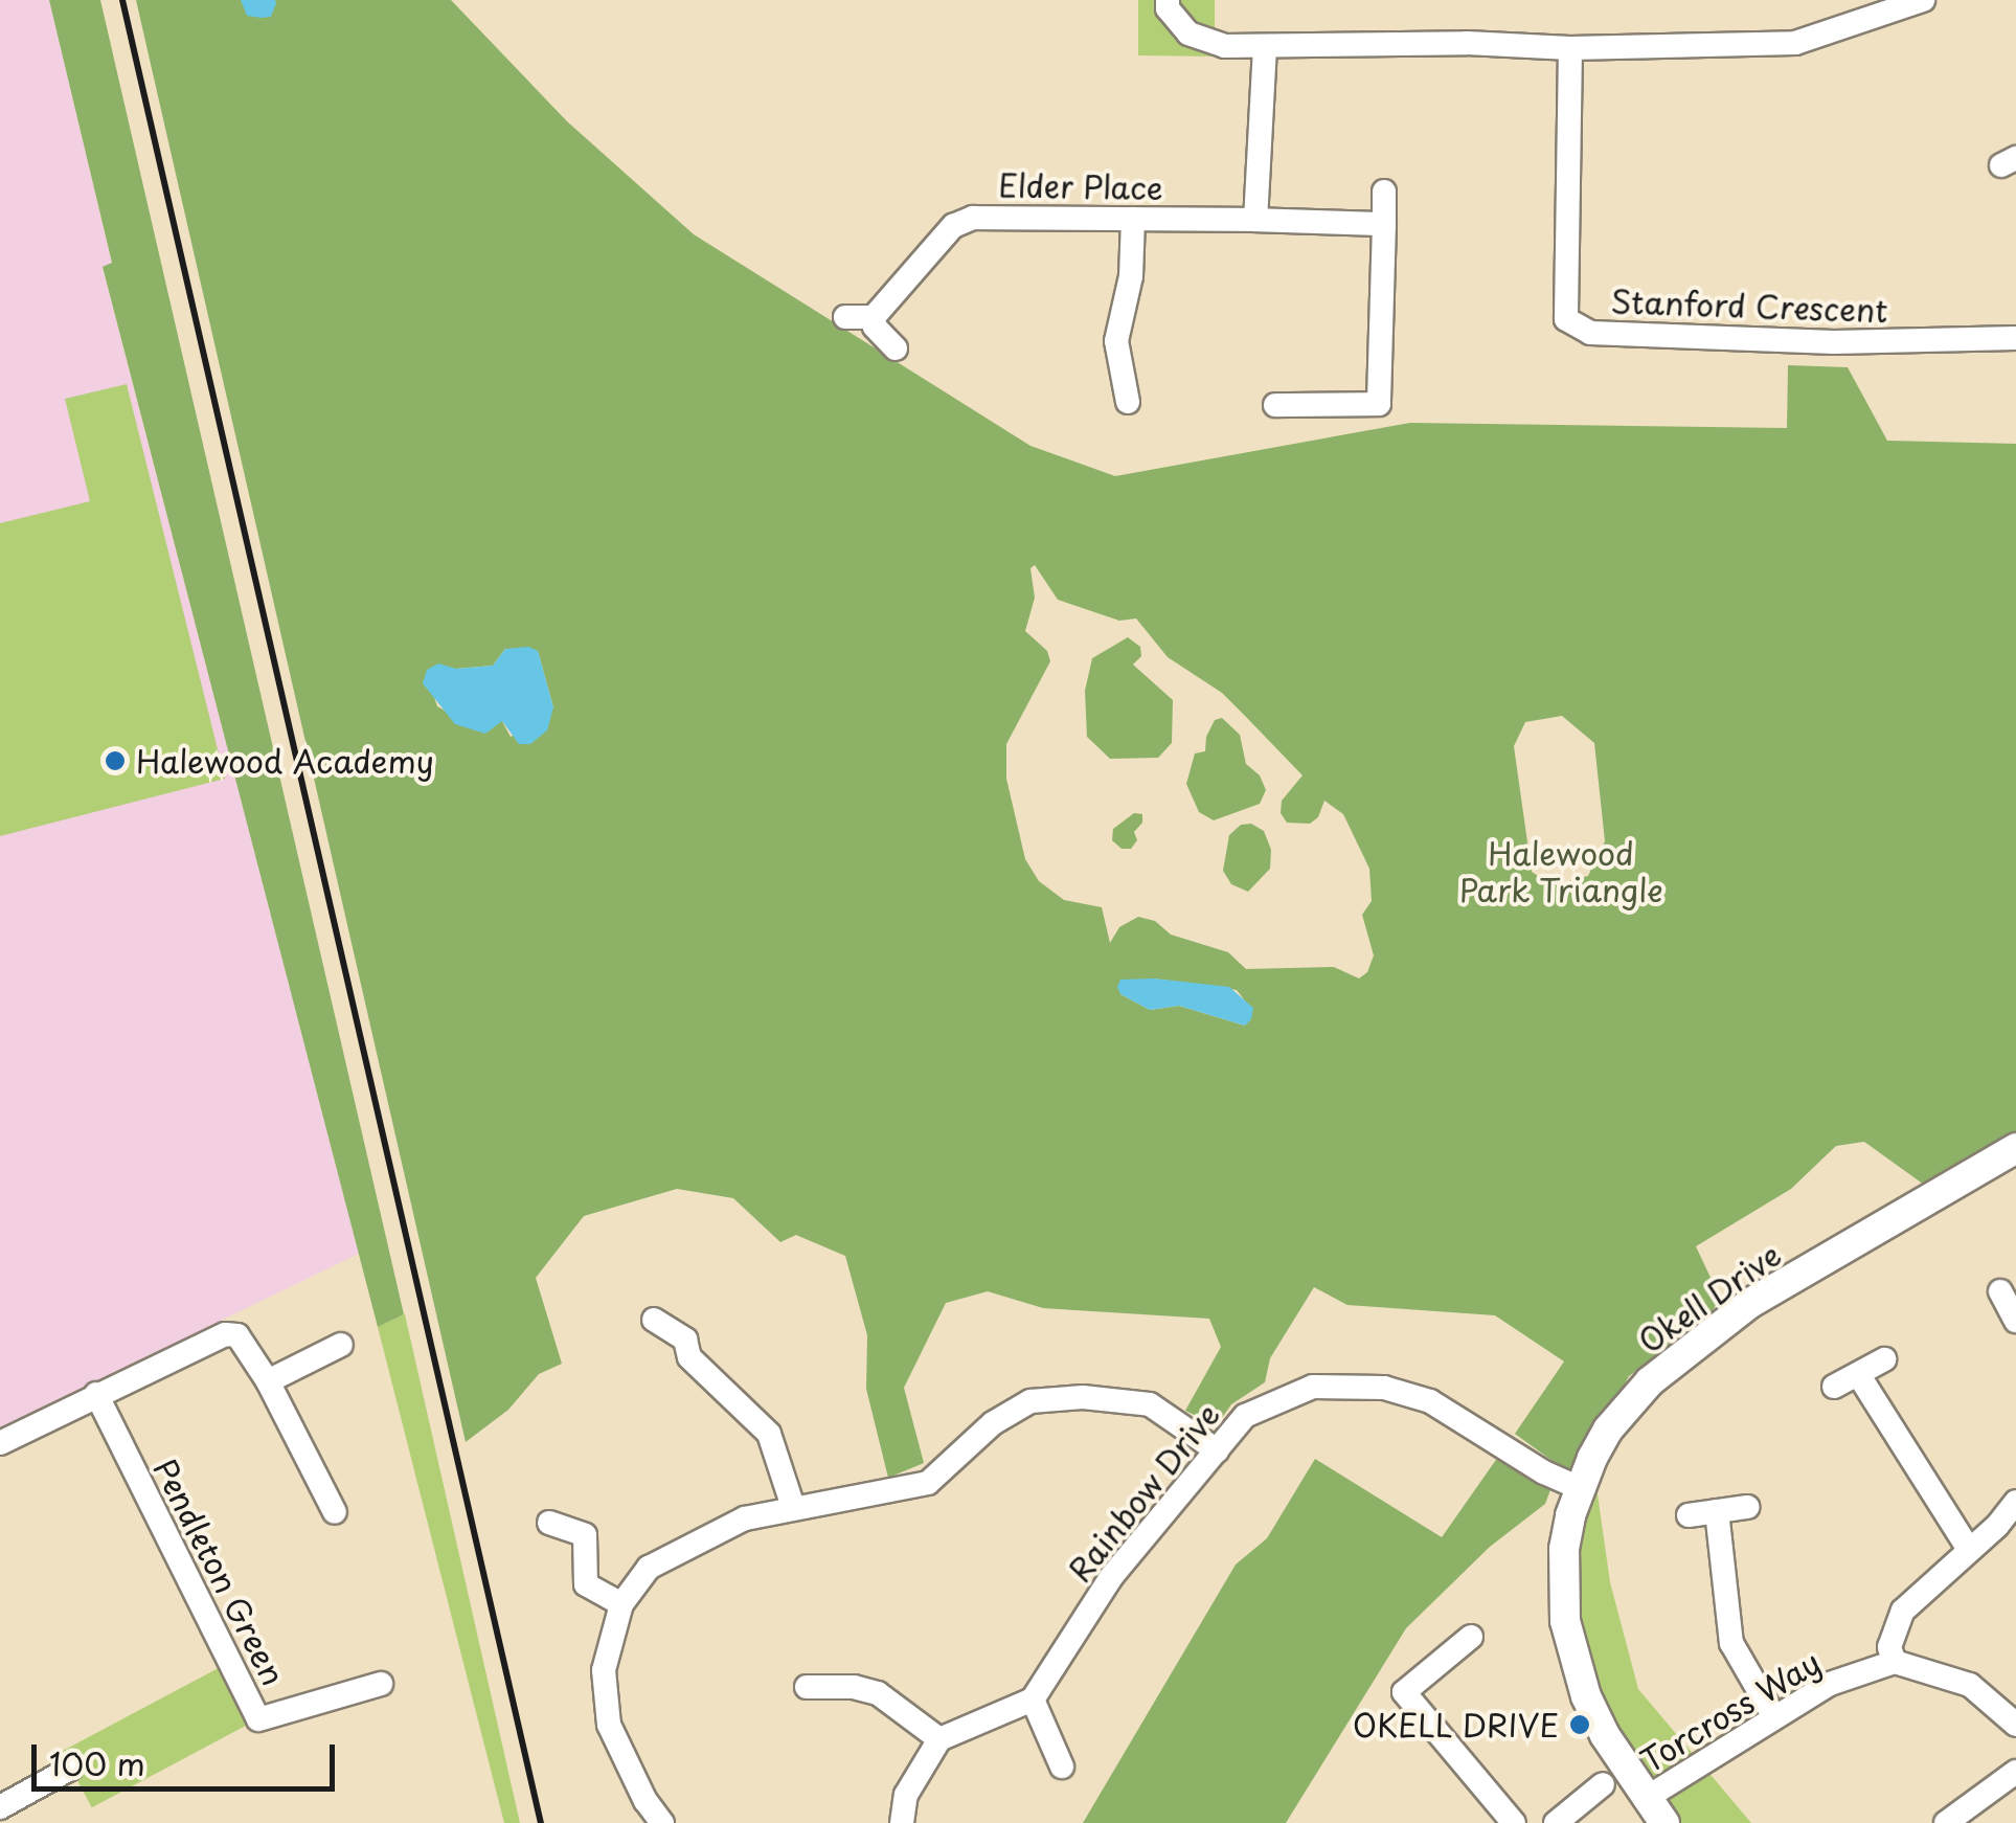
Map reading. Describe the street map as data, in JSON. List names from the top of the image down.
{
  "streets": {
    "street": [
      "Elder Place",
      "Stanford Crescent",
      "Okell Drive",
      "Rainbow Drive",
      "Pendleton Green",
      "Torcross Way"
    ]
  },
  "crossings": [
    ["Okell Drive", "Rainbow Drive"],
    ["Okell Drive", "Torcross Way"]
  ],
  "parks": ["Halewood Park Triangle"],
  "places": ["Halewood Academy", "OKELL DRIVE"],
  "scale_bar": "100 m"
}
